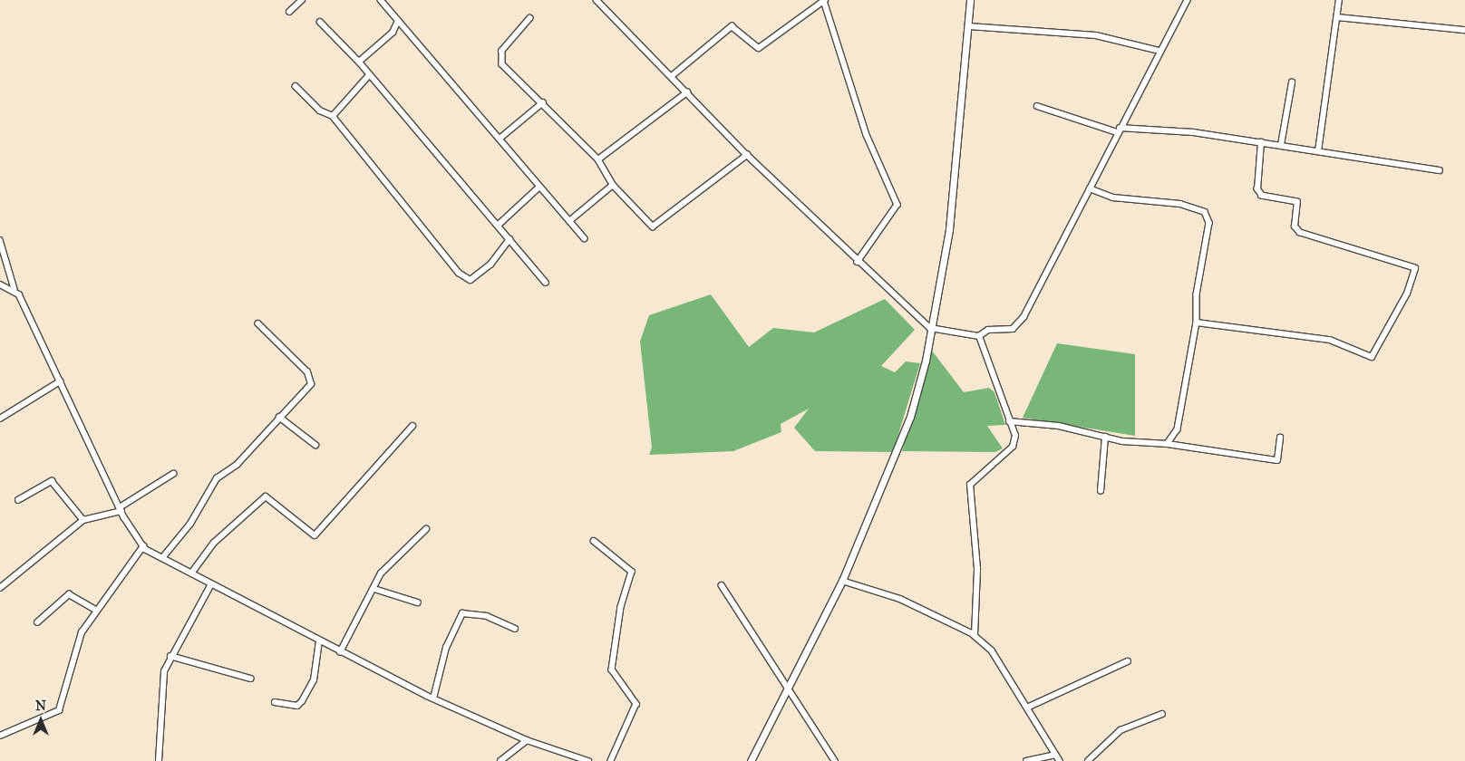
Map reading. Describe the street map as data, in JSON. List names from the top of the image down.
{
  "north": "top"
}
